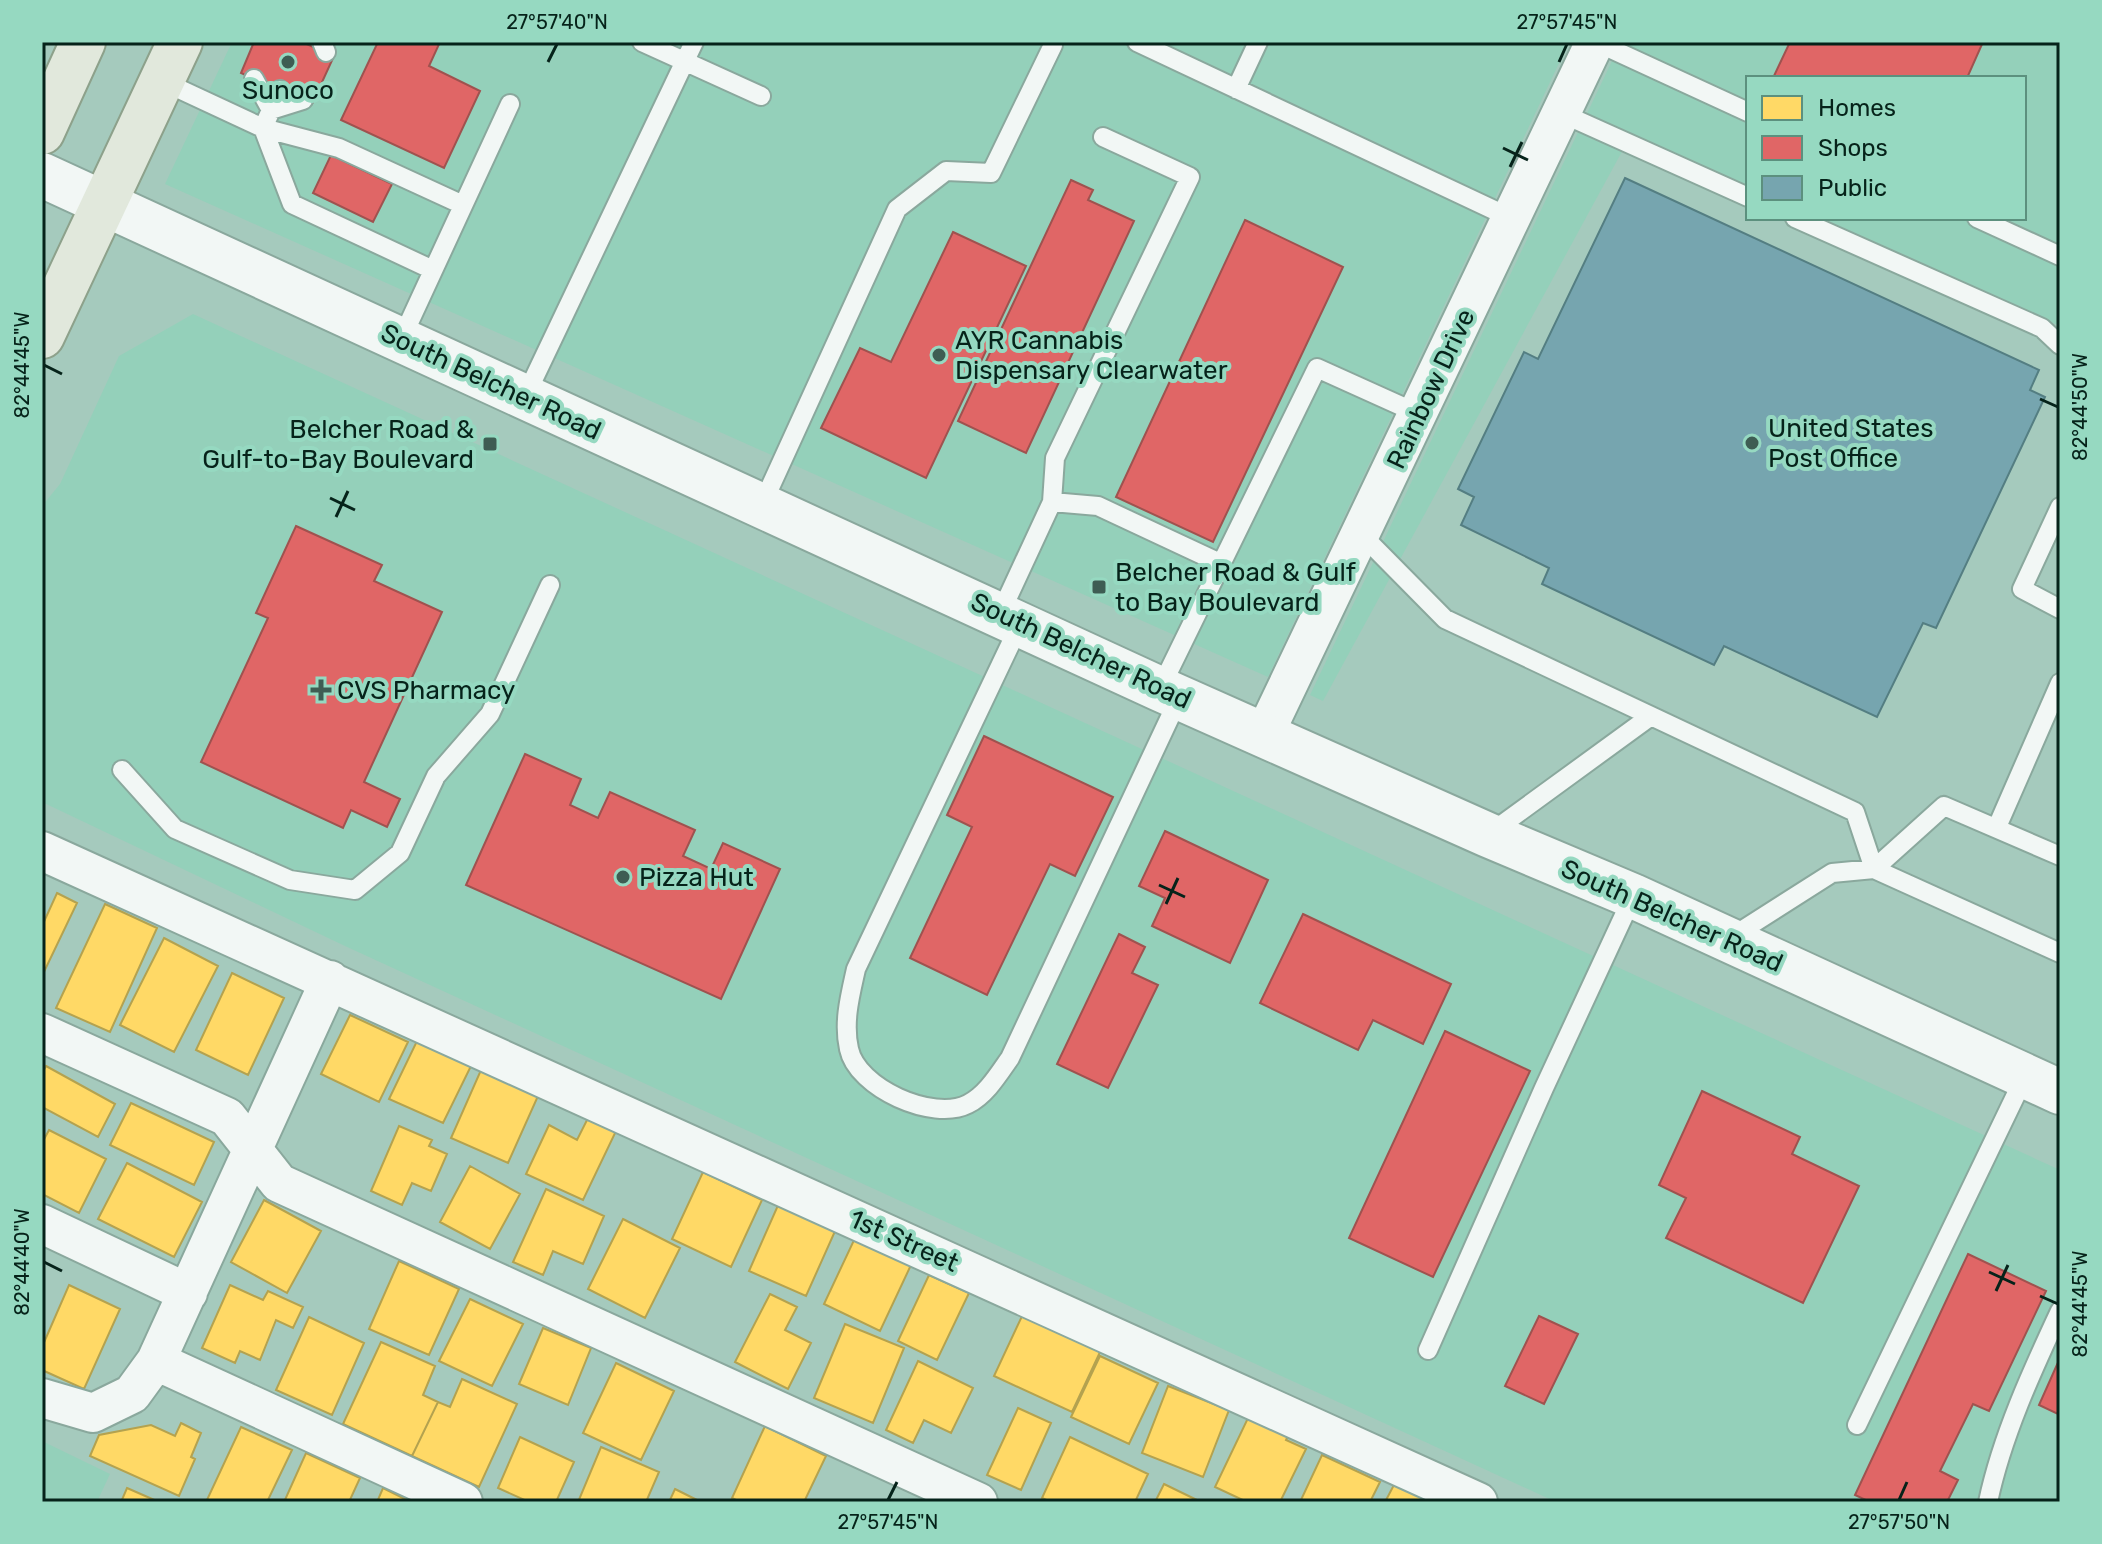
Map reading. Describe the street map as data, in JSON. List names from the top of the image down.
{
  "streets": {
    "main road": ["South Belcher Road"],
    "street": ["Rainbow Drive", "1st Street"]
  },
  "crossings": [
    ["South Belcher Road", "Rainbow Drive"]
  ],
  "places": {
    "other": [
      "Sunoco",
      "AYR Cannabis Dispensary Clearwater",
      "United States Post Office",
      "Pizza Hut"
    ],
    "transit": ["Belcher Road & Gulf-to-Bay Boulevard", "Belcher Road & Gulf to Bay Boulevard"],
    "health": ["CVS Pharmacy"]
  },
  "legend": ["Homes", "Shops", "Public"],
  "coordinates": [
    "27°57'40\"N",
    "27°57'45\"N",
    "82°44'45\"W",
    "82°44'50\"W",
    "82°44'40\"W",
    "27°57'50\"N"
  ]
}
